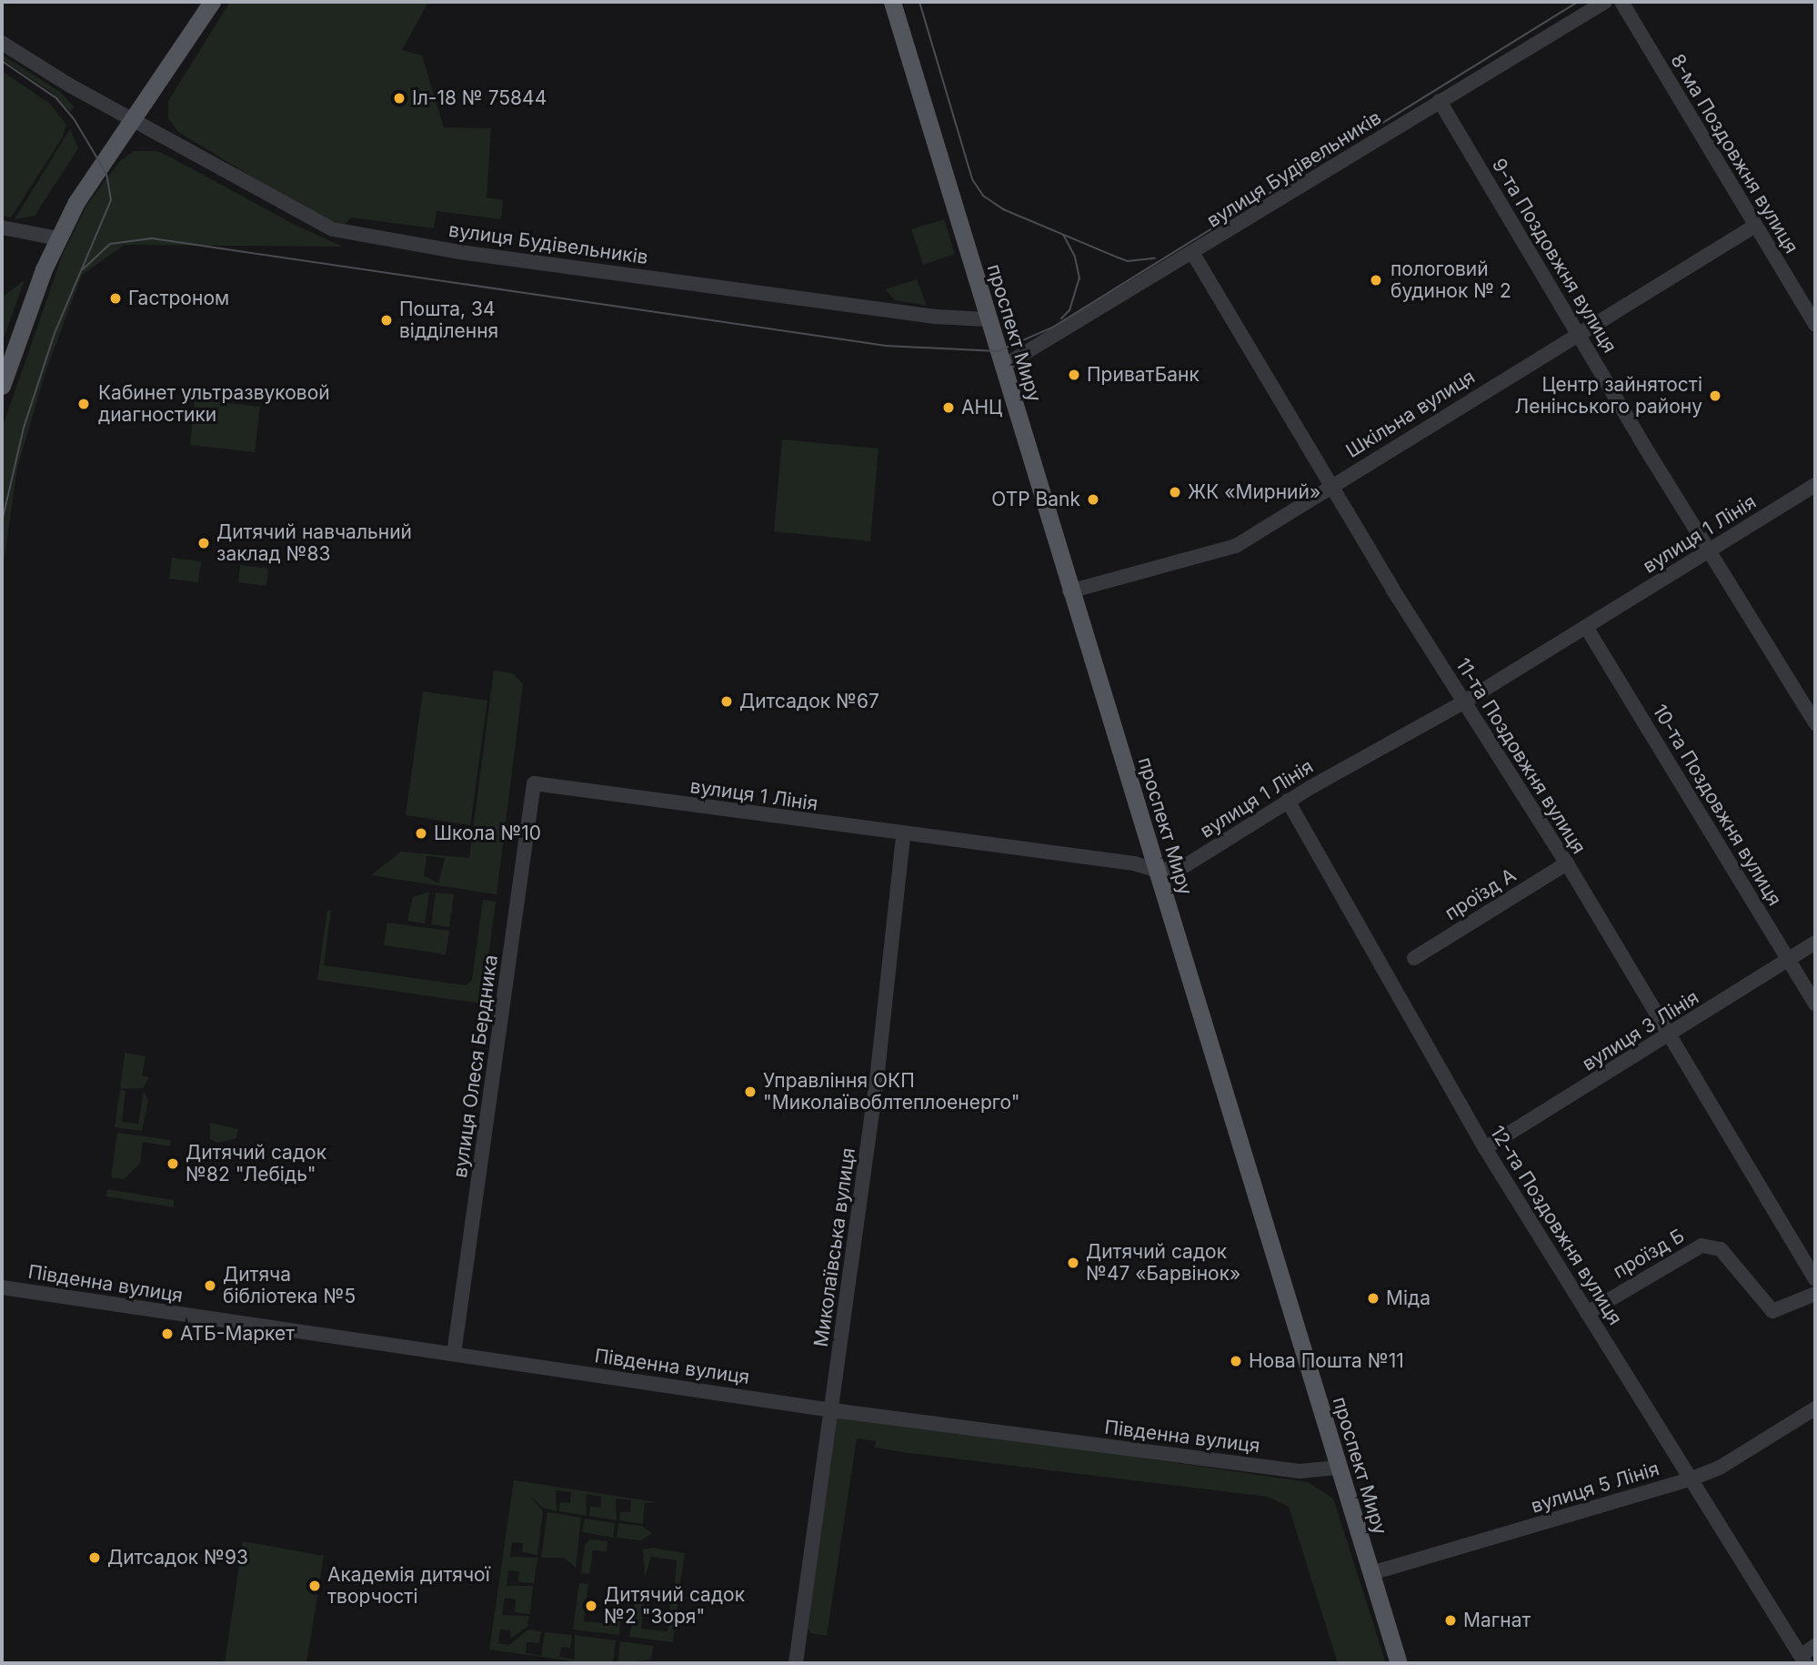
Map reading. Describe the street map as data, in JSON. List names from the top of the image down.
{
  "streets": {
    "main road": ["проспект Миру"],
    "street": [
      "8-ма Поздовжня вулиця",
      "вулиця Будівельників",
      "9-та Поздовжня вулиця",
      "Шкільна вулиця",
      "вулиця 1 Лінія",
      "11-та Поздовжня вулиця",
      "10-та Поздовжня вулиця",
      "проїзд А",
      "вулиця 3 Лінія",
      "вулиця Олеся Бердника",
      "12-та Поздовжня вулиця",
      "Миколаївська вулиця",
      "проїзд Б",
      "Південна вулиця",
      "вулиця 5 Лінія"
    ]
  },
  "crossings": [
    ["8-ма Поздовжня вулиця", "Шкільна вулиця"],
    ["вулиця Будівельників", "9-та Поздовжня вулиця"],
    ["вулиця Будівельників", "проспект Миру"],
    ["вулиця Будівельників", "11-та Поздовжня вулиця"],
    ["9-та Поздовжня вулиця", "Шкільна вулиця"],
    ["9-та Поздовжня вулиця", "вулиця 1 Лінія"],
    ["проспект Миру", "Шкільна вулиця"],
    ["проспект Миру", "вулиця 1 Лінія"],
    ["проспект Миру", "Південна вулиця"],
    ["проспект Миру", "вулиця 5 Лінія"],
    ["Шкільна вулиця", "11-та Поздовжня вулиця"],
    ["вулиця 1 Лінія", "11-та Поздовжня вулиця"],
    ["вулиця 1 Лінія", "10-та Поздовжня вулиця"],
    ["вулиця 1 Лінія", "вулиця Олеся Бердника"],
    ["вулиця 1 Лінія", "12-та Поздовжня вулиця"],
    ["вулиця 1 Лінія", "Миколаївська вулиця"],
    ["11-та Поздовжня вулиця", "проїзд А"],
    ["11-та Поздовжня вулиця", "вулиця 3 Лінія"],
    ["10-та Поздовжня вулиця", "вулиця 3 Лінія"],
    ["вулиця 3 Лінія", "12-та Поздовжня вулиця"],
    ["вулиця Олеся Бердника", "Південна вулиця"],
    ["12-та Поздовжня вулиця", "проїзд Б"],
    ["12-та Поздовжня вулиця", "вулиця 5 Лінія"],
    ["Миколаївська вулиця", "Південна вулиця"]
  ],
  "places": [
    "Іл-18 № 75844",
    "пологовий будинок № 2",
    "Гастроном",
    "Пошта, 34 відділення",
    "ПриватБанк",
    "Центр зайнятості Ленінського району",
    "Кабинет ультразвуковой диагностики",
    "АНЦ",
    "ЖК «Мирний»",
    "OTP Bank",
    "Дитячий навчальний заклад №83",
    "Дитсадок №67",
    "Школа №10",
    "Управління ОКП \"Миколаївоблтеплоенерго\"",
    "Дитячий садок №82 \"Лебідь\"",
    "Дитячий садок №47 «Барвінок»",
    "Дитяча бібліотека №5",
    "Міда",
    "АТБ-Маркет",
    "Нова Пошта №11",
    "Дитсадок №93",
    "Академія дитячої творчості",
    "Дитячий садок №2 \"Зоря\"",
    "Магнат"
  ]
}
